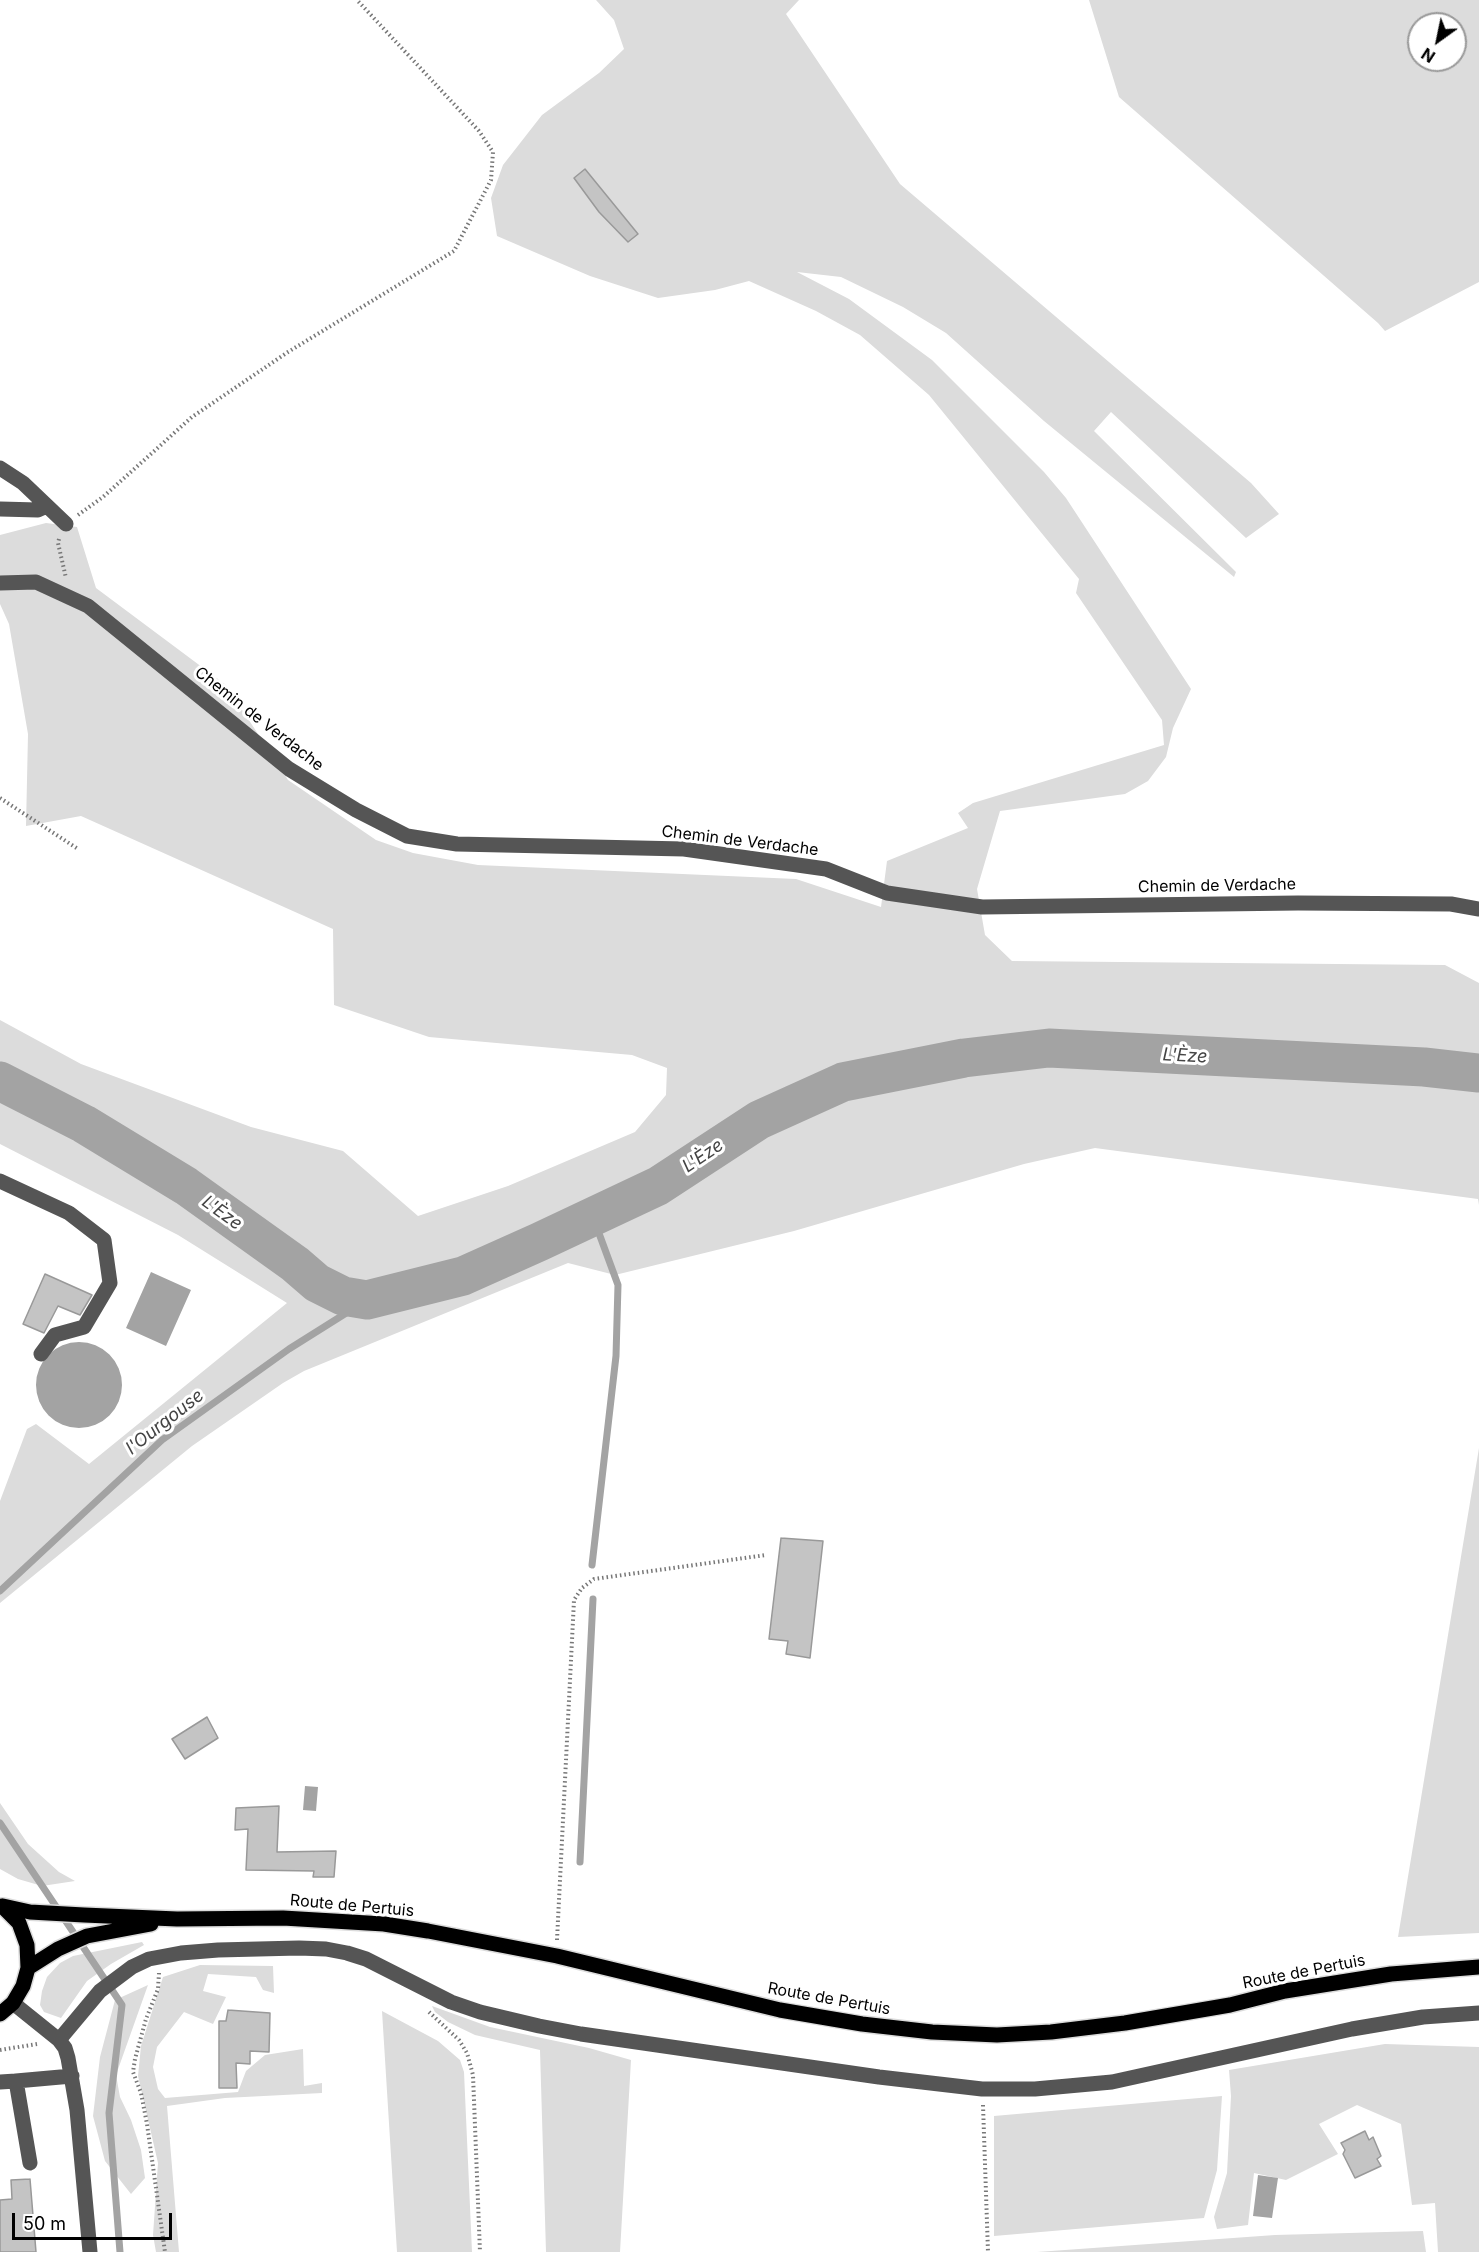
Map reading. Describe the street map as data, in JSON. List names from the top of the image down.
{
  "streets": {
    "main road": ["Route de Pertuis"],
    "street": ["Chemin de Verdache"]
  },
  "water": ["L'Èze", "l'Ourgouse"],
  "scale_bar": "50 m",
  "north": "bottom left"
}
